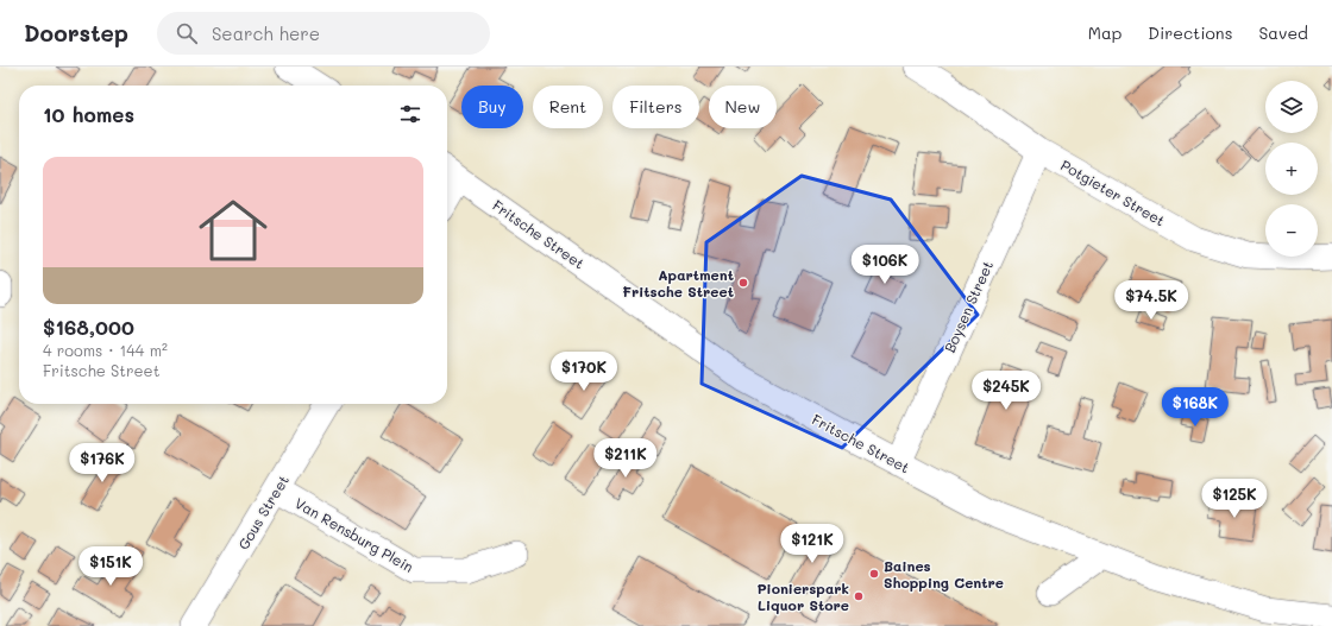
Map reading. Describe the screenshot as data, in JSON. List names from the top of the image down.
{
  "streets": {
    "street": [
      "Potgieter Street",
      "Fritsche Street",
      "Boysen Street",
      "Gous Street",
      "Van Rensburg Plein"
    ]
  },
  "crossings": [
    ["Potgieter Street", "Boysen Street"],
    ["Fritsche Street", "Boysen Street"],
    ["Gous Street", "Van Rensburg Plein"]
  ],
  "places": ["Apartment Fritsche Street", "Baines Shopping Centre", "Pionierspark Liquor Store"],
  "page": {
    "header": "Doorstep",
    "search": "Search here",
    "nav": ["Map", "Directions", "Saved"],
    "map_buttons": ["+", "−"],
    "chip": [
      "Buy",
      "Rent",
      "Filters",
      "New"
    ],
    "heading": "10 homes",
    "list": [
      {
        "name": "$168,000",
        "note": "4 rooms · 144 m² · Fritsche Street"
      }
    ],
    "price": [
      "$106K",
      "$74.5K",
      "$170K",
      "$245K",
      "$168K",
      "$211K",
      "$176K",
      "$125K",
      "$121K",
      "$151K"
    ]
  }
}
